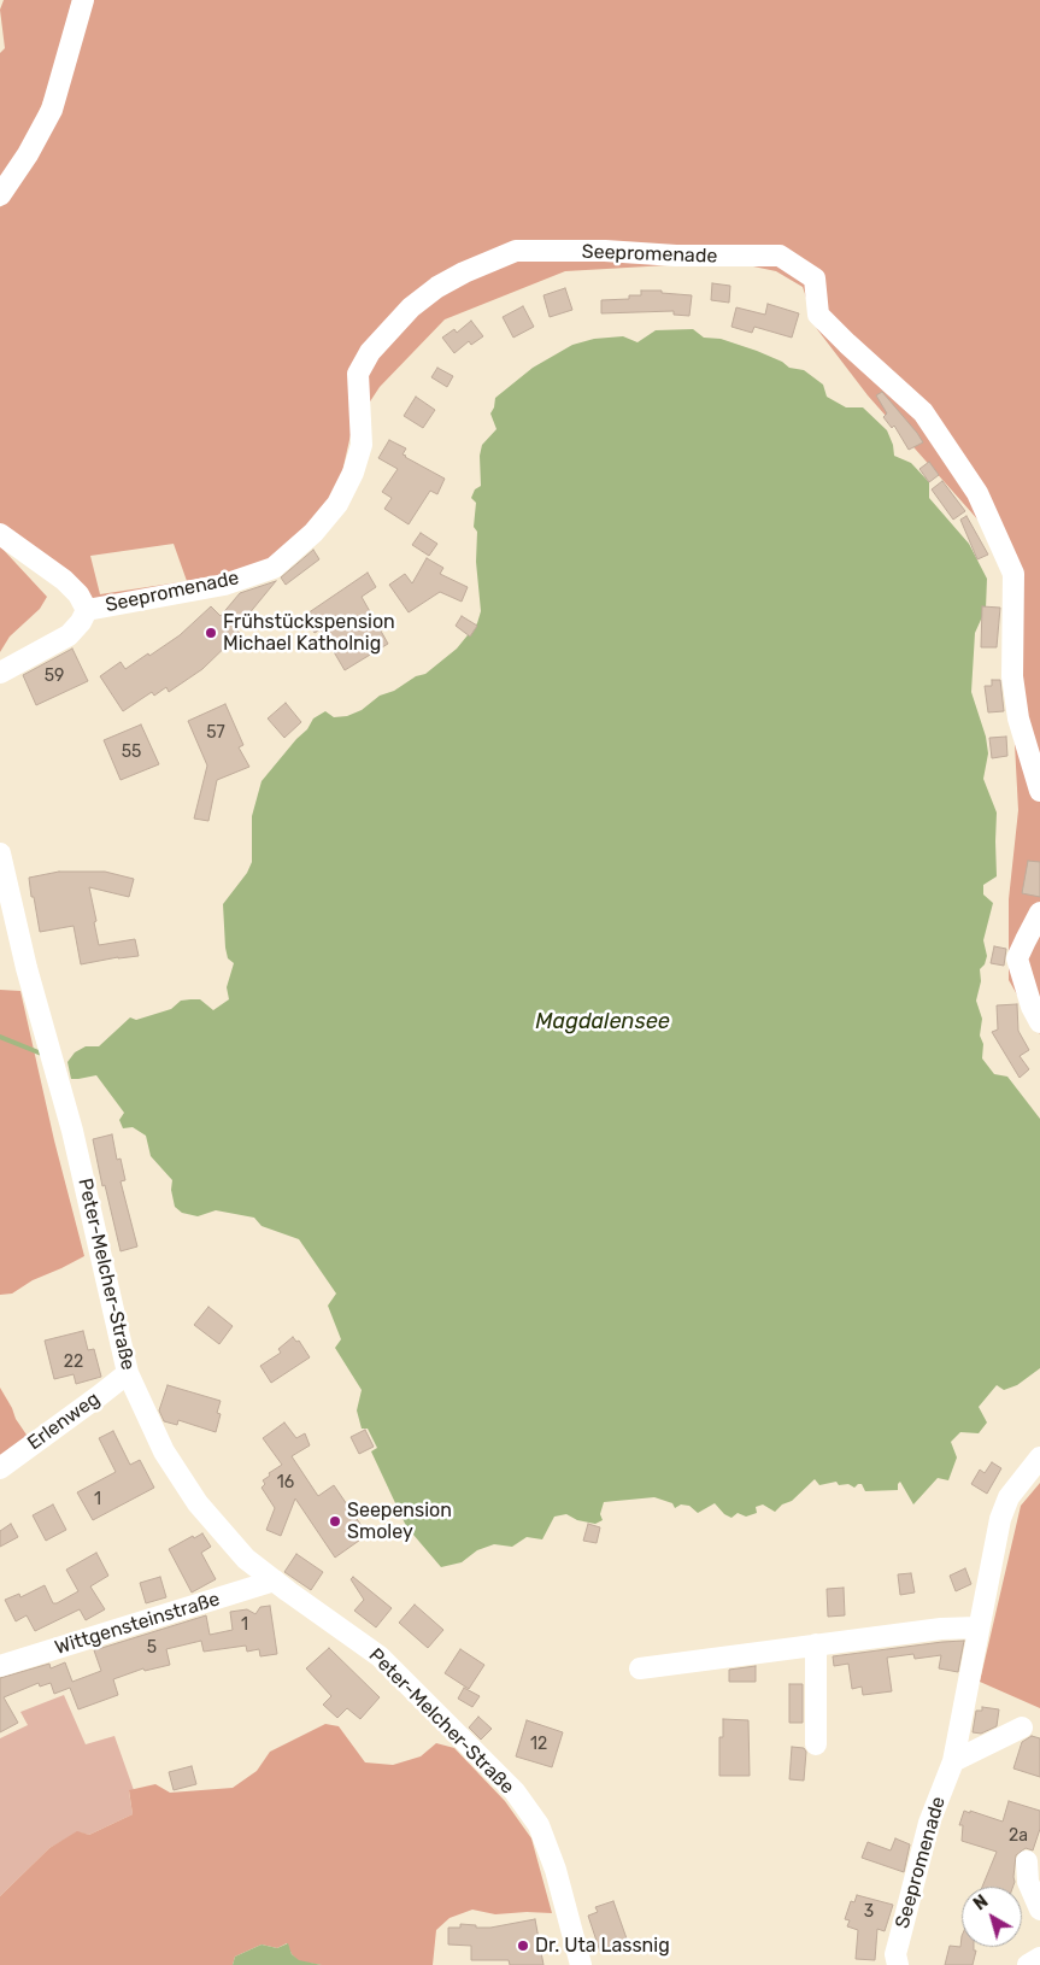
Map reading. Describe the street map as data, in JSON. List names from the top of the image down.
{
  "streets": {
    "street": [
      "Seepromenade",
      "Peter-Melcher-Straße",
      "Erlenweg",
      "Wittgensteinstraße"
    ]
  },
  "crossings": [
    ["Peter-Melcher-Straße", "Erlenweg"],
    ["Peter-Melcher-Straße", "Wittgensteinstraße"]
  ],
  "water": ["Magdalensee"],
  "places": ["Frühstückspension Michael Katholnig", "Seepension Smoley", "Dr. Uta Lassnig"],
  "house_numbers": [
    "59",
    "57",
    "55",
    "22",
    "16",
    "1",
    "1",
    "5",
    "12",
    "2a",
    "3"
  ],
  "north": "top left"
}
